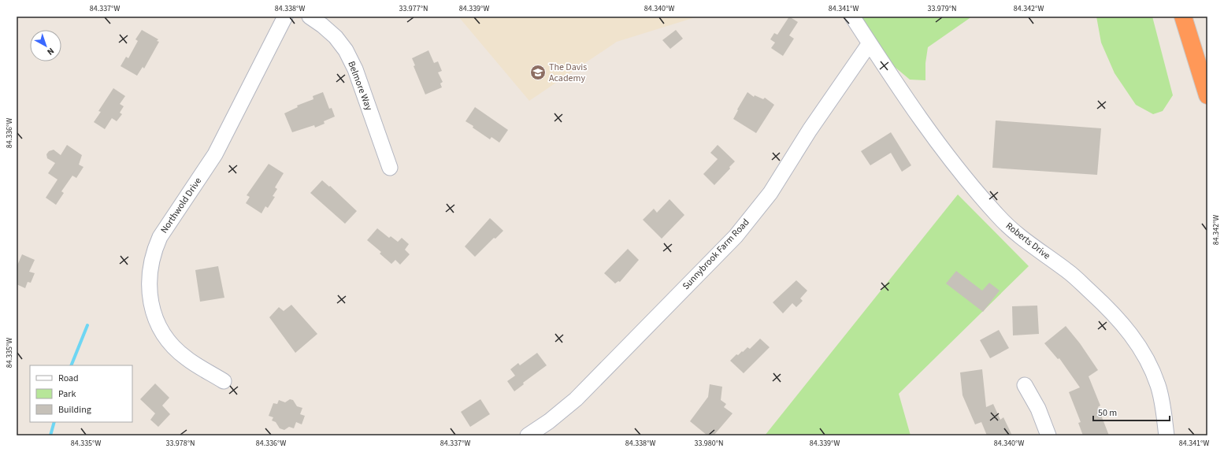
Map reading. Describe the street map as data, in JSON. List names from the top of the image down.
{
  "streets": {
    "street": [
      "Belmore Way",
      "Northwold Drive",
      "Roberts Drive",
      "Sunnybrook Farm Road"
    ]
  },
  "crossings": [
    ["Roberts Drive", "Sunnybrook Farm Road"]
  ],
  "places": {
    "school or university": ["The Davis Academy"]
  },
  "legend": ["Road", "Park", "Building"],
  "scale_bar": "50 m",
  "north": "bottom right",
  "coordinates": [
    "84.337°W",
    "84.338°W",
    "33.977°N",
    "84.339°W",
    "84.340°W",
    "84.341°W",
    "33.979°N",
    "84.342°W",
    "84.336°W",
    "84.335°W",
    "33.978°N",
    "33.980°N"
  ]
}
